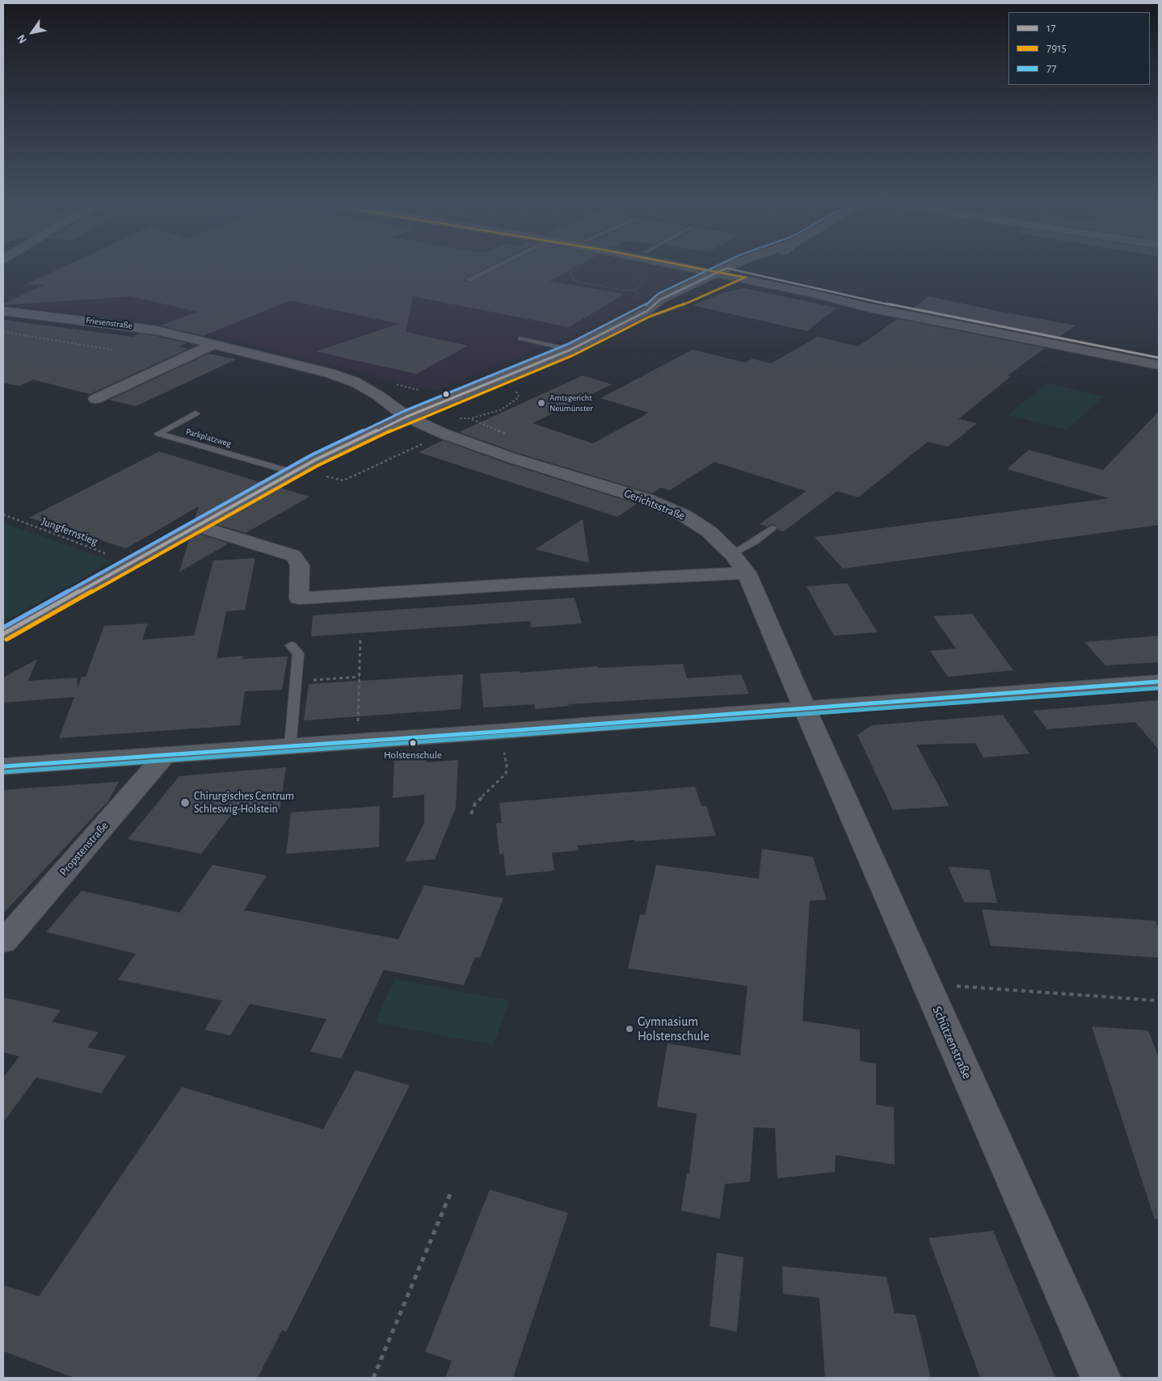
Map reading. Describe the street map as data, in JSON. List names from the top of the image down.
{
  "streets": {
    "street": [
      "Friesenstraße",
      "Gerichtsstraße",
      "Propstenstraße",
      "Schützenstraße"
    ],
    "lane": ["Parkplatzweg"],
    "path": ["Jungfernstieg"]
  },
  "crossings": [
    ["Friesenstraße", "Gerichtsstraße"],
    ["Gerichtsstraße", "Schützenstraße"]
  ],
  "places": [
    "Amtsgericht Neumünster",
    "Holstenschule",
    "Chirurgisches Centrum Schleswig-Holstein",
    "Gymnasium Holstenschule"
  ],
  "lines": ["transit line 17", "transit line 7915", "transit line 77"],
  "legend": ["17", "7915", "77"],
  "north": "bottom left"
}
